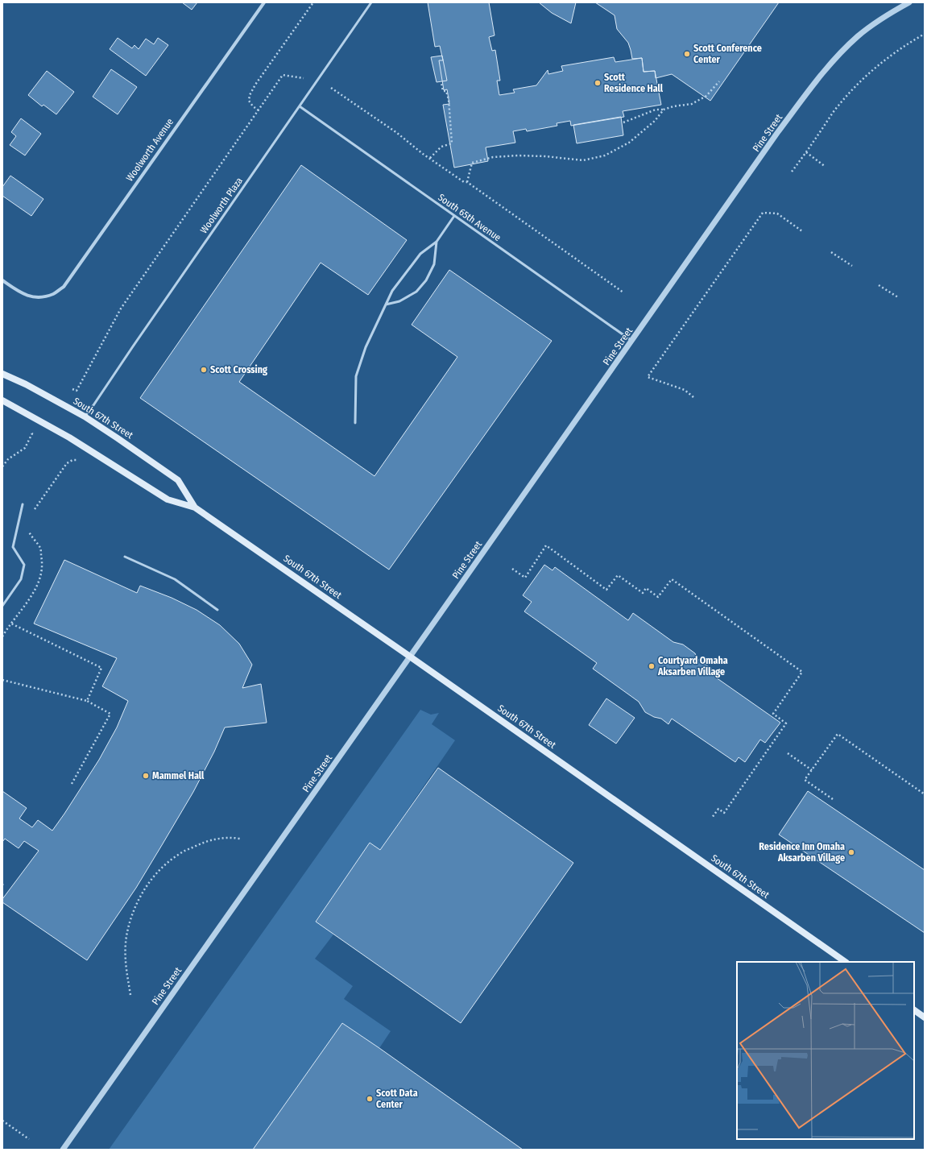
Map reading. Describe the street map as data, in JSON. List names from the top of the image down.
{
  "streets": {
    "main road": ["South 67th Street"],
    "street": ["Pine Street", "Woolworth Avenue"],
    "lane": ["Woolworth Plaza", "South 65th Avenue"]
  },
  "crossings": [
    ["Pine Street", "South 65th Avenue"],
    ["Pine Street", "South 67th Street"],
    ["Woolworth Plaza", "South 65th Avenue"],
    ["Woolworth Plaza", "South 67th Street"]
  ],
  "places": [
    "Scott Conference Center",
    "Scott Residence Hall",
    "Scott Crossing",
    "Courtyard Omaha Aksarben Village",
    "Mammel Hall",
    "Residence Inn Omaha Aksarben Village",
    "Scott Data Center"
  ]
}
